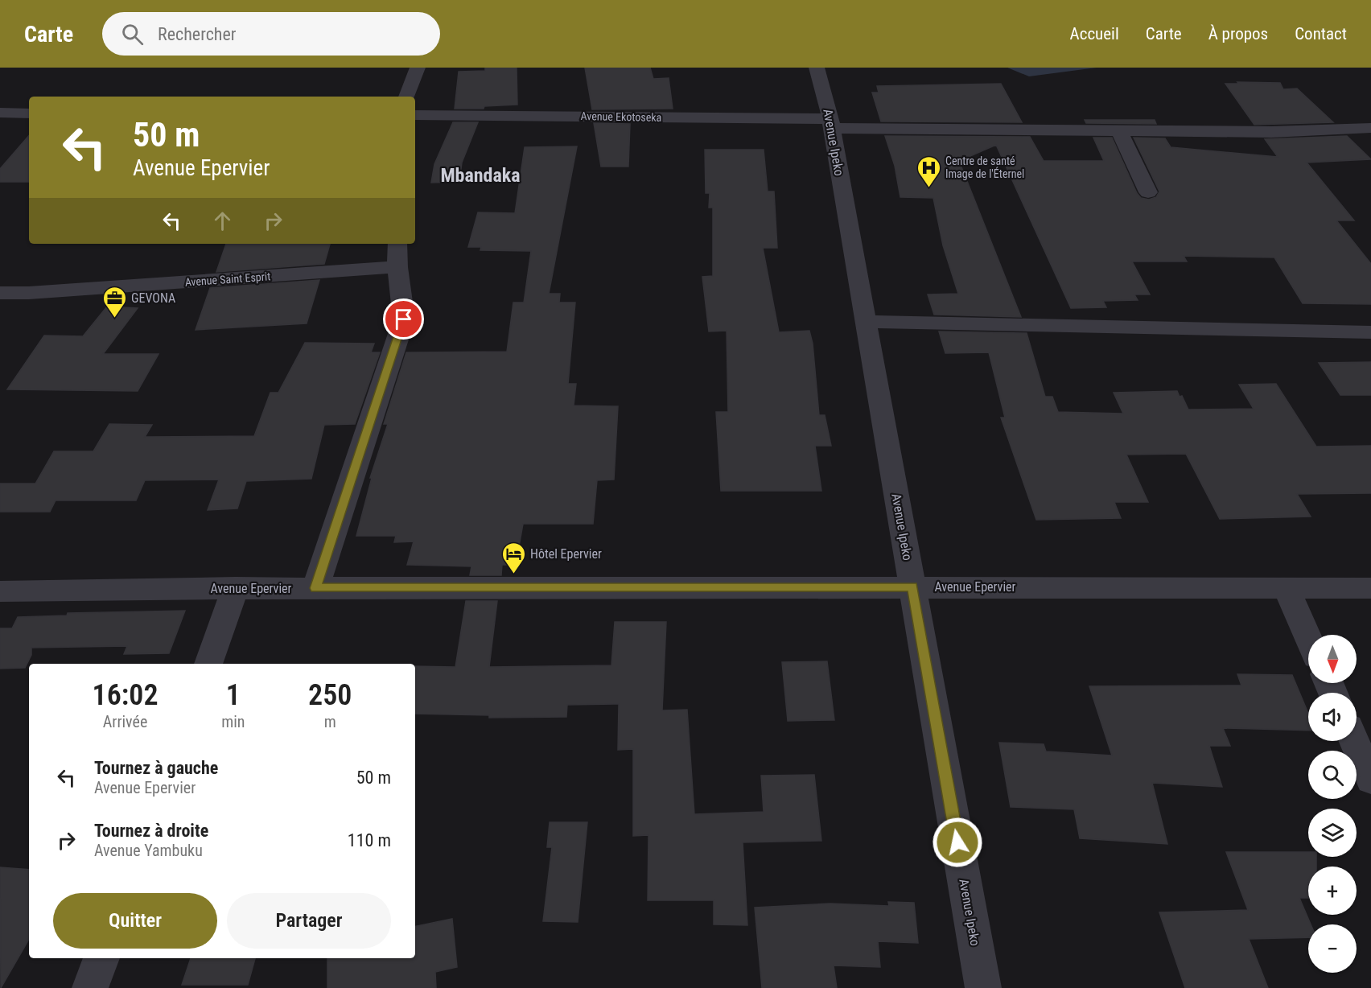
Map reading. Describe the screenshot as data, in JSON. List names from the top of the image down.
{
  "streets": {
    "street": [
      "Avenue Ekotoseka",
      "Avenue Ipeko",
      "Avenue Saint Esprit",
      "Avenue Epervier"
    ]
  },
  "crossings": [
    ["Avenue Ekotoseka", "Avenue Ipeko"],
    ["Avenue Ipeko", "Avenue Epervier"]
  ],
  "districts": ["Mbandaka"],
  "places": {
    "hospital": ["Centre de santé Image de l'Éternel"],
    "office": ["GEVONA"],
    "hotel": ["Hôtel Epervier"]
  },
  "north": "bottom",
  "page": {
    "header": "Carte",
    "search": "Rechercher",
    "nav": [
      "Accueil",
      "Carte",
      "À propos",
      "Contact"
    ],
    "turn": ["50 m", "Avenue Epervier"],
    "map_buttons": ["+", "−"],
    "eta": [
      "16:02",
      "Arrivée",
      "1",
      "min",
      "250",
      "m"
    ],
    "list": [
      {
        "name": "Tournez à gauche",
        "note": "Avenue Epervier",
        "value": "50 m"
      },
      {
        "name": "Tournez à droite",
        "note": "Avenue Yambuku",
        "value": "110 m"
      }
    ],
    "buttons": ["Quitter", "Partager"]
  }
}
